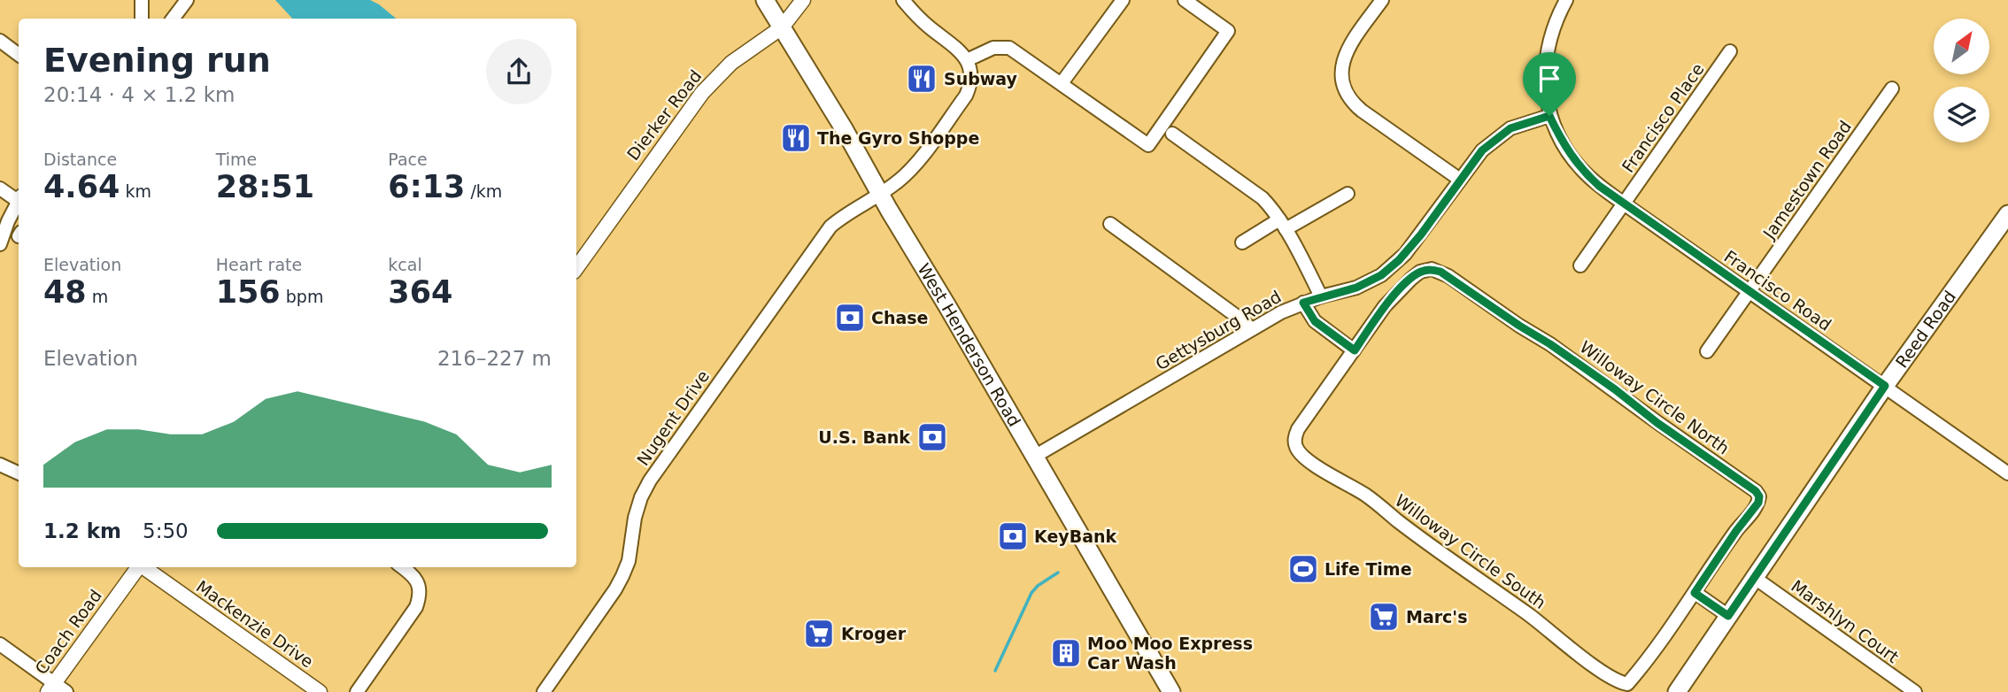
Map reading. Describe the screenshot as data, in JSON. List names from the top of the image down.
{
  "streets": {
    "main road": ["Reed Road", "West Henderson Road"],
    "street": [
      "Dierker Road",
      "Francisco Place",
      "Jamestown Road",
      "Francisco Road",
      "Gettysburg Road",
      "Willoway Circle North",
      "Nugent Drive",
      "Willoway Circle South",
      "Marshlyn Court",
      "Mackenzie Drive",
      "Coach Road"
    ]
  },
  "crossings": [
    ["Dierker Road", "West Henderson Road"],
    ["Francisco Place", "Francisco Road"],
    ["Jamestown Road", "Francisco Road"],
    ["Francisco Road", "Reed Road"],
    ["Francisco Road", "Gettysburg Road"],
    ["Reed Road", "Marshlyn Court"],
    ["Gettysburg Road", "West Henderson Road"],
    ["West Henderson Road", "Nugent Drive"],
    ["Willoway Circle North", "Willoway Circle South"]
  ],
  "places": {
    "restaurant": ["Subway", "The Gyro Shoppe"],
    "bank": ["Chase", "U.S. Bank", "KeyBank"],
    "sports": ["Life Time"],
    "supermarket": ["Marc's", "Kroger"],
    "building": ["Moo Moo Express Car Wash"]
  },
  "north": "top right",
  "page": {
    "heading": ["Evening run", "20:14 · 4 × 1.2 km"],
    "stats": [
      ["Distance", "4.64 km"],
      ["Time", "28:51"],
      ["Pace", "6:13 /km"],
      ["Elevation", "48 m"],
      ["Heart rate", "156 bpm"],
      ["kcal", "364"]
    ],
    "chart": ["Elevation", "216–227 m"],
    "list": [
      {
        "name": "1.2 km",
        "note": "5:50"
      }
    ]
  }
}
